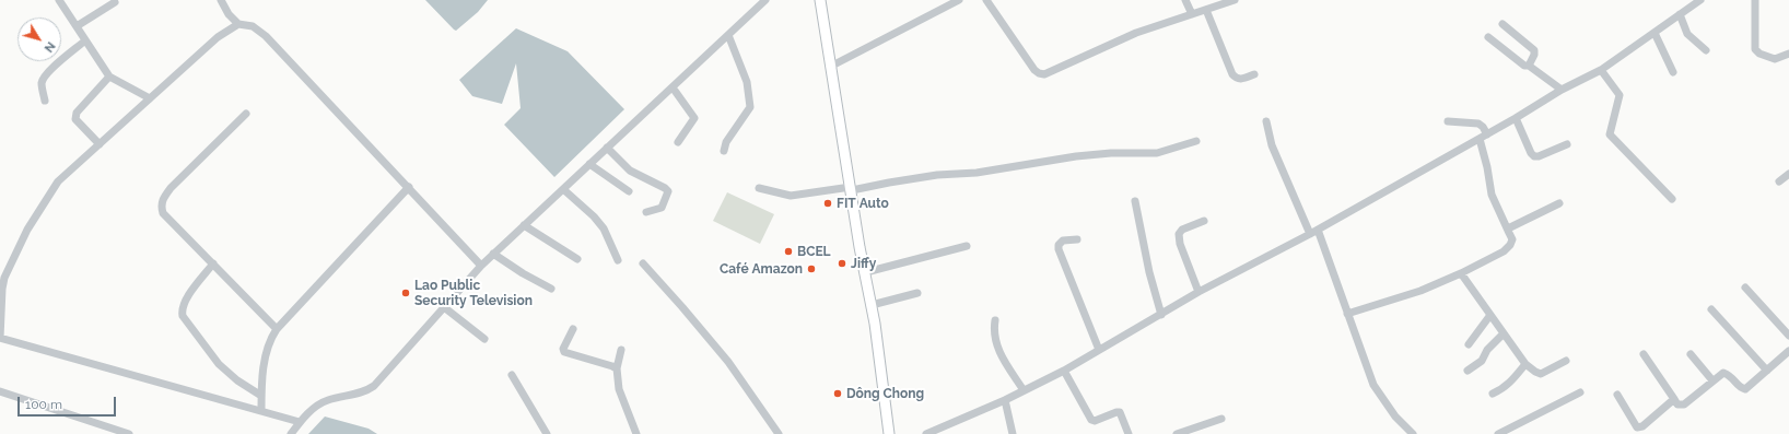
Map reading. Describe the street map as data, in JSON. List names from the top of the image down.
{
  "places": [
    "FIT Auto",
    "BCEL",
    "Jiffy",
    "Café Amazon",
    "Lao Public Security Television",
    "Dông Chong"
  ],
  "scale_bar": "100 m",
  "north": "bottom right"
}
